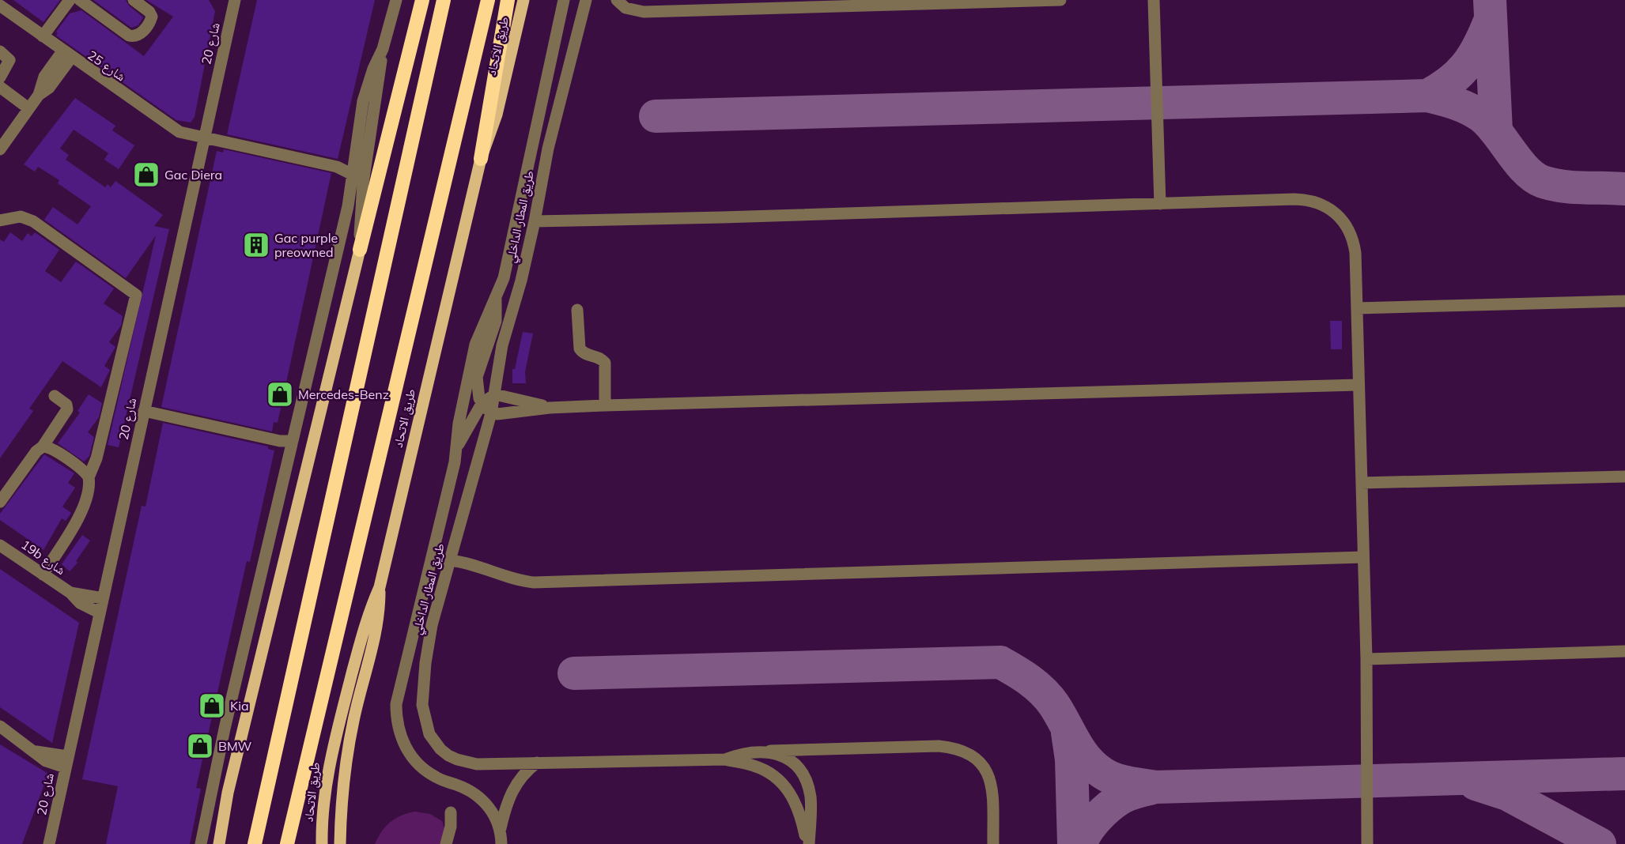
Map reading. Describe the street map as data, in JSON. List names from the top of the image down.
{
  "streets": {
    "highway": ["طريق الاتحاد"],
    "street": [
      "شارع 20",
      "شارع 25",
      "طريق المطار الداخلي",
      "19b شارع"
    ]
  },
  "crossings": [
    ["شارع 20", "شارع 25"],
    ["شارع 20", "19b شارع"]
  ],
  "places": {
    "shop": [
      "Gac Diera",
      "Mercedes-Benz",
      "Kia",
      "BMW"
    ],
    "building": ["Gac purple preowned"]
  }
}
